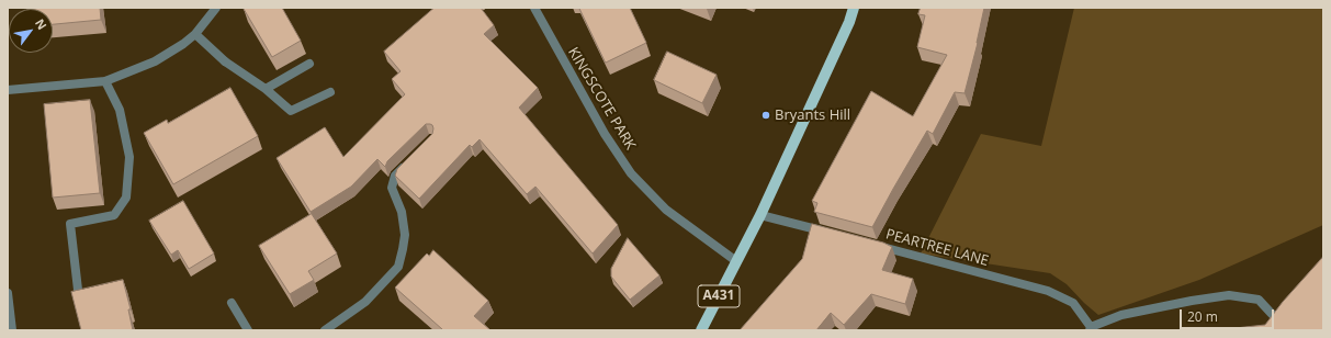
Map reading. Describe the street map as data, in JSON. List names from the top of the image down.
{
  "streets": {
    "main road": ["A431"],
    "street": ["KINGSCOTE PARK", "PEARTREE LANE"]
  },
  "crossings": [
    ["KINGSCOTE PARK", "A431"]
  ],
  "places": ["Bryants Hill"],
  "scale_bar": "20 m",
  "north": "top right"
}
